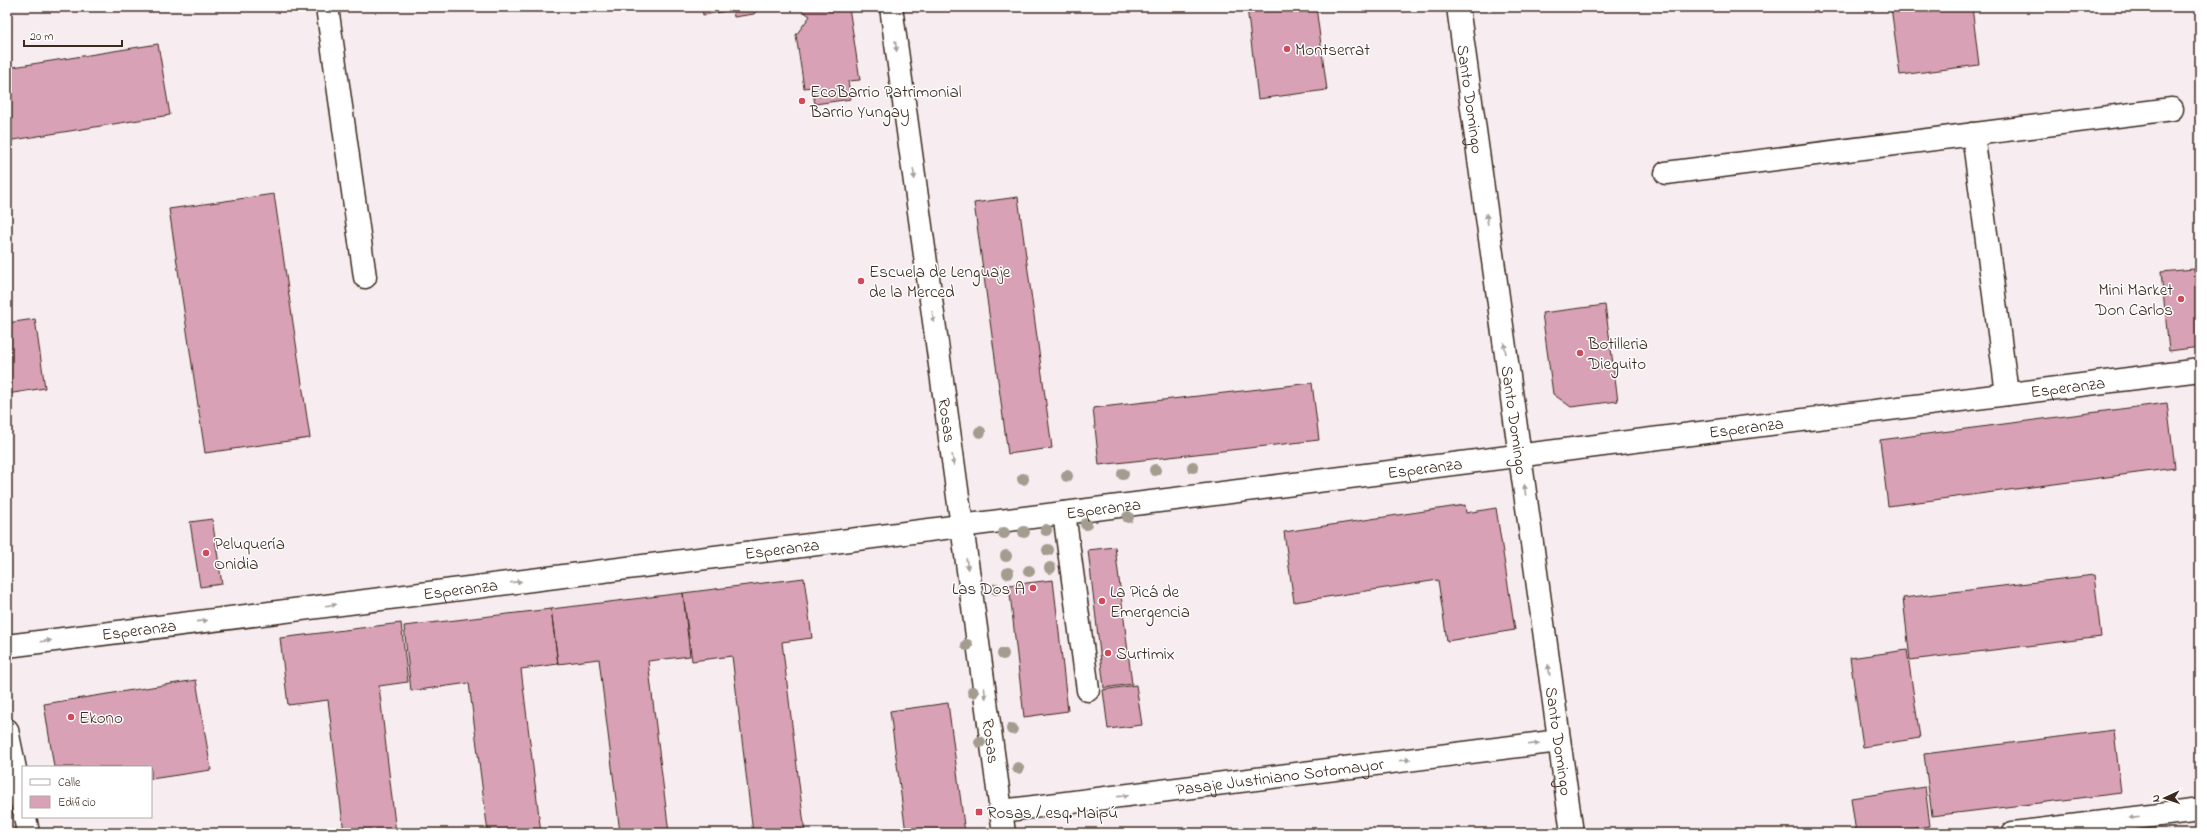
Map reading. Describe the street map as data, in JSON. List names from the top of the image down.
{
  "streets": {
    "street": [
      "Santo Domingo",
      "Esperanza",
      "Rosas",
      "Pasaje Justiniano Sotomayor"
    ]
  },
  "crossings": [
    ["Santo Domingo", "Esperanza"],
    ["Santo Domingo", "Pasaje Justiniano Sotomayor"],
    ["Esperanza", "Rosas"],
    ["Rosas", "Pasaje Justiniano Sotomayor"]
  ],
  "one_way": [
    "Santo Domingo",
    "Esperanza",
    "Rosas",
    "Pasaje Justiniano Sotomayor"
  ],
  "places": {
    "other": [
      "Montserrat",
      "EcoBarrio Patrimonial Barrio Yungay",
      "Escuela de Lenguaje de la Merced",
      "Mini Market Don Carlos",
      "Botilleria Dieguito",
      "Peluquería Onidia",
      "Las Dos A",
      "La Picá de Emergencia",
      "Surtimix",
      "Ekono"
    ],
    "transit": ["Rosas / esq. Maipú"]
  },
  "legend": ["Calle", "Edificio"],
  "scale_bar": "20 m",
  "north": "left"
}
